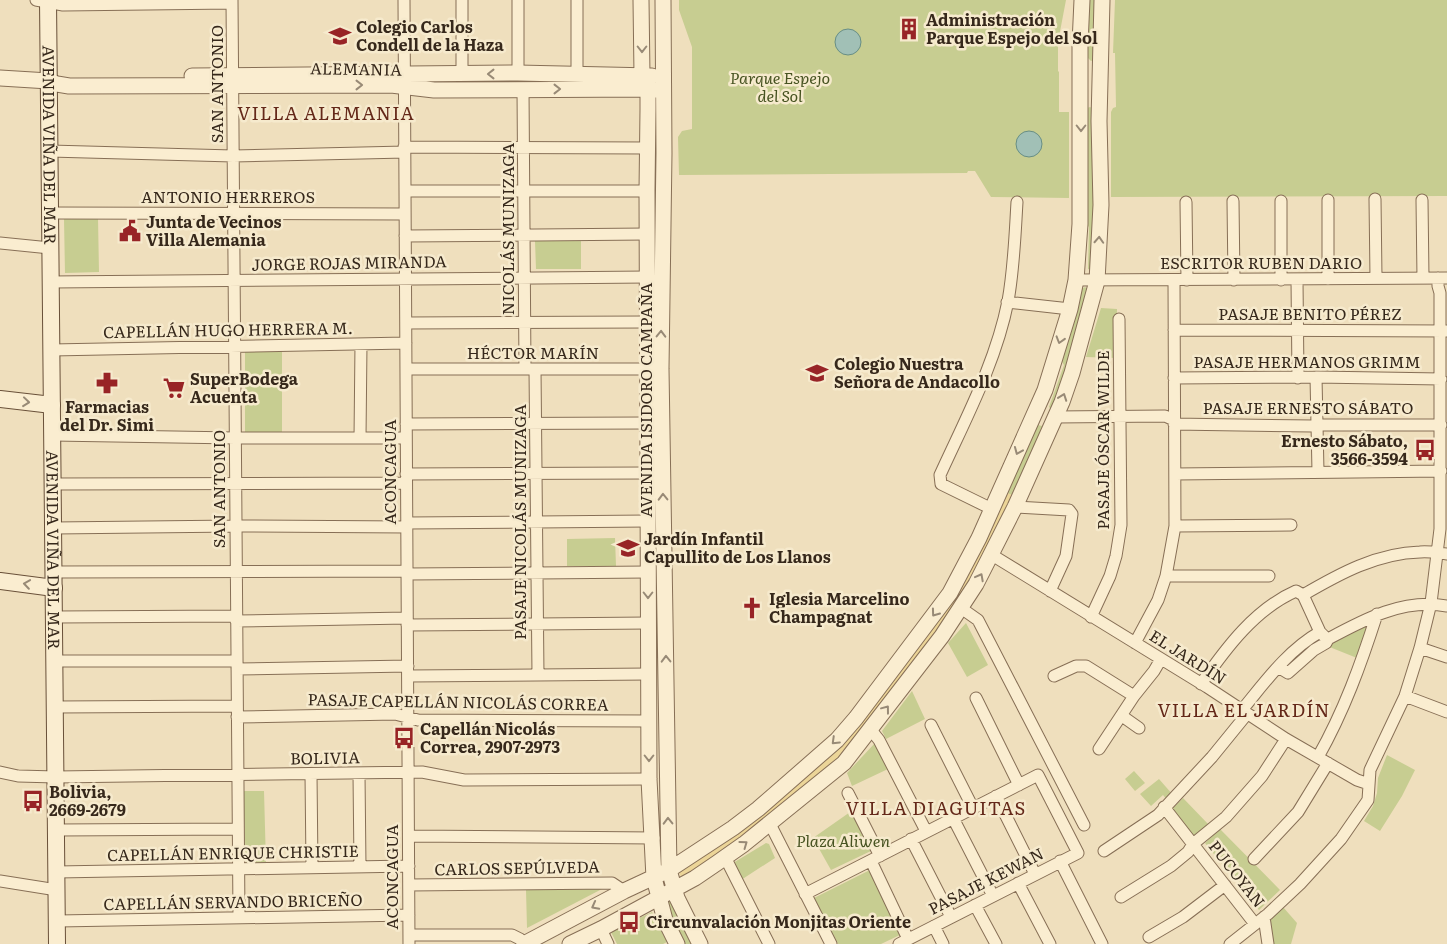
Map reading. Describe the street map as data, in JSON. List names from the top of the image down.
{
  "streets": {
    "main road": ["AVENIDA VIÑA DEL MAR"],
    "street": [
      "ALEMANIA",
      "SAN ANTONIO",
      "ANTONIO HERREROS",
      "NICOLÁS MUNIZAGA",
      "JORGE ROJAS MIRANDA",
      "ESCRITOR RUBEN DARIO",
      "PASAJE BENITO PÉREZ",
      "CAPELLÁN HUGO HERRERA M.",
      "HÉCTOR MARÍN",
      "PASAJE HERMANOS GRIMM",
      "AVENIDA ISIDORO CAMPAÑA",
      "PASAJE ERNESTO SÁBATO",
      "PASAJE ÓSCAR WILDE",
      "ACONCAGUA",
      "PASAJE NICOLÁS MUNIZAGA",
      "EL JARDÍN",
      "PASAJE CAPELLÁN NICOLÁS CORREA",
      "BOLIVIA",
      "CAPELLÁN ENRIQUE CHRISTIE",
      "CARLOS SEPÚLVEDA",
      "PUCOYAN",
      "PASAJE KEWAN",
      "CAPELLÁN SERVANDO BRICEÑO"
    ]
  },
  "crossings": [
    ["ALEMANIA", "SAN ANTONIO"],
    ["ALEMANIA", "AVENIDA VIÑA DEL MAR"],
    ["ALEMANIA", "NICOLÁS MUNIZAGA"],
    ["ALEMANIA", "AVENIDA ISIDORO CAMPAÑA"],
    ["ALEMANIA", "ACONCAGUA"],
    ["SAN ANTONIO", "ANTONIO HERREROS"],
    ["SAN ANTONIO", "JORGE ROJAS MIRANDA"],
    ["SAN ANTONIO", "CAPELLÁN HUGO HERRERA M."],
    ["SAN ANTONIO", "PASAJE CAPELLÁN NICOLÁS CORREA"],
    ["SAN ANTONIO", "BOLIVIA"],
    ["SAN ANTONIO", "CAPELLÁN ENRIQUE CHRISTIE"],
    ["SAN ANTONIO", "CAPELLÁN SERVANDO BRICEÑO"],
    ["AVENIDA VIÑA DEL MAR", "ANTONIO HERREROS"],
    ["AVENIDA VIÑA DEL MAR", "JORGE ROJAS MIRANDA"],
    ["AVENIDA VIÑA DEL MAR", "CAPELLÁN HUGO HERRERA M."],
    ["AVENIDA VIÑA DEL MAR", "PASAJE CAPELLÁN NICOLÁS CORREA"],
    ["AVENIDA VIÑA DEL MAR", "BOLIVIA"],
    ["AVENIDA VIÑA DEL MAR", "CAPELLÁN ENRIQUE CHRISTIE"],
    ["AVENIDA VIÑA DEL MAR", "CAPELLÁN SERVANDO BRICEÑO"],
    ["ANTONIO HERREROS", "ACONCAGUA"],
    ["NICOLÁS MUNIZAGA", "JORGE ROJAS MIRANDA"],
    ["NICOLÁS MUNIZAGA", "HÉCTOR MARÍN"],
    ["NICOLÁS MUNIZAGA", "PASAJE NICOLÁS MUNIZAGA"],
    ["JORGE ROJAS MIRANDA", "AVENIDA ISIDORO CAMPAÑA"],
    ["JORGE ROJAS MIRANDA", "ACONCAGUA"],
    ["CAPELLÁN HUGO HERRERA M.", "ACONCAGUA"],
    ["HÉCTOR MARÍN", "AVENIDA ISIDORO CAMPAÑA"],
    ["HÉCTOR MARÍN", "ACONCAGUA"],
    ["HÉCTOR MARÍN", "PASAJE NICOLÁS MUNIZAGA"],
    ["AVENIDA ISIDORO CAMPAÑA", "PASAJE CAPELLÁN NICOLÁS CORREA"],
    ["AVENIDA ISIDORO CAMPAÑA", "BOLIVIA"],
    ["PASAJE ERNESTO SÁBATO", "PASAJE ÓSCAR WILDE"],
    ["PASAJE ÓSCAR WILDE", "EL JARDÍN"],
    ["ACONCAGUA", "PASAJE CAPELLÁN NICOLÁS CORREA"],
    ["ACONCAGUA", "BOLIVIA"],
    ["ACONCAGUA", "CAPELLÁN ENRIQUE CHRISTIE"],
    ["ACONCAGUA", "CARLOS SEPÚLVEDA"],
    ["ACONCAGUA", "CAPELLÁN SERVANDO BRICEÑO"]
  ],
  "districts": ["VILLA ALEMANIA", "VILLA EL JARDÍN", "VILLA DIAGUITAS"],
  "parks": ["Parque Espejo del Sol", "Plaza Aliwen"],
  "places": {
    "building": ["Administración Parque Espejo del Sol"],
    "school or university": ["Colegio Carlos Condell de la Haza", "Colegio Nuestra Señora de Andacollo", "Jardín Infantil Capullito de Los Llanos"],
    "public building": ["Junta de Vecinos Villa Alemania"],
    "pharmacy": ["Farmacias del Dr. Simi"],
    "supermarket": ["SuperBodega Acuenta"],
    "bus stop": [
      "Ernesto Sábato, 3566-3594",
      "Capellán Nicolás Correa, 2907-2973",
      "Bolivia, 2669-2679",
      "Circunvalación Monjitas Oriente"
    ],
    "church": ["Iglesia Marcelino Champagnat"]
  }
}
